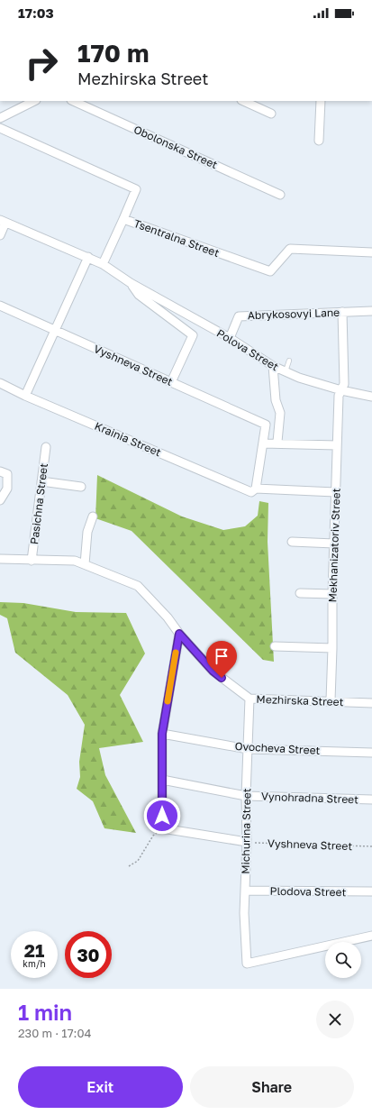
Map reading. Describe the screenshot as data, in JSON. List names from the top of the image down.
{
  "streets": {
    "street": [
      "Obolonska Street",
      "Tsentralna Street",
      "Abrykosovyi Lane",
      "Polova Street",
      "Vyshneva Street",
      "Krainia Street",
      "Pasichna Street",
      "Mekhanizatoriv Street",
      "Mezhirska Street",
      "Ovocheva Street",
      "Vynohradna Street",
      "Michurina Street",
      "Plodova Street"
    ]
  },
  "crossings": [
    ["Abrykosovyi Lane", "Polova Street"],
    ["Abrykosovyi Lane", "Mekhanizatoriv Street"],
    ["Polova Street", "Vyshneva Street"],
    ["Polova Street", "Mekhanizatoriv Street"],
    ["Vyshneva Street", "Michurina Street"],
    ["Pasichna Street", "Mezhirska Street"],
    ["Mekhanizatoriv Street", "Mezhirska Street"],
    ["Mezhirska Street", "Michurina Street"],
    ["Ovocheva Street", "Michurina Street"],
    ["Vynohradna Street", "Michurina Street"],
    ["Michurina Street", "Plodova Street"]
  ],
  "page": {
    "status": "17:03",
    "turn": ["170 m", "Mezhirska Street"],
    "speed": "21 km/h",
    "limit": "30",
    "heading": ["1 min", "230 m · 17:04"],
    "buttons": ["Exit", "Share"]
  }
}
